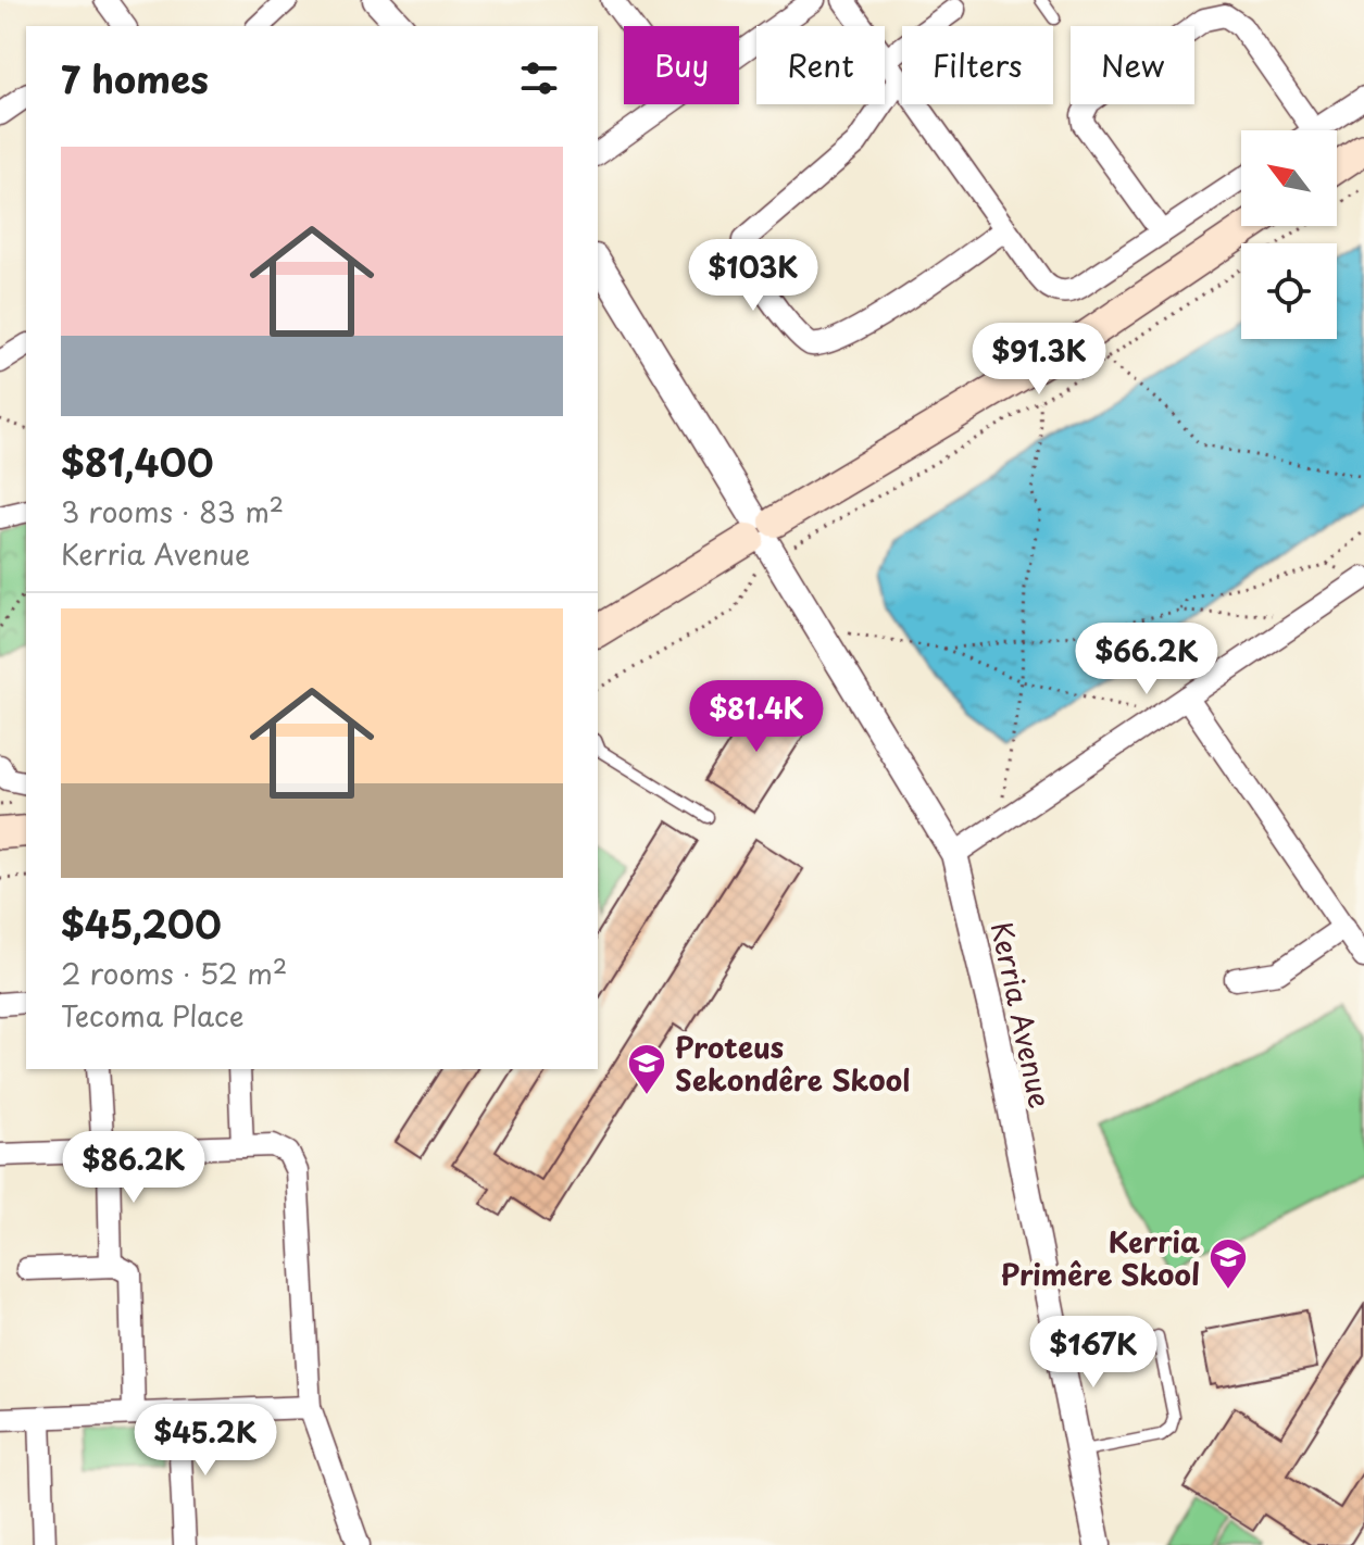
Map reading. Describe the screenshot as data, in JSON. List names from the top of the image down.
{
  "streets": {
    "street": ["Kerria Avenue"]
  },
  "places": {
    "school or university": ["Proteus Sekondêre Skool", "Kerria Primêre Skool"]
  },
  "north": "top left",
  "page": {
    "chip": [
      "Buy",
      "Rent",
      "Filters",
      "New"
    ],
    "heading": "7 homes",
    "list": [
      {
        "name": "$81,400",
        "note": "3 rooms · 83 m² · Kerria Avenue"
      },
      {
        "name": "$45,200",
        "note": "2 rooms · 52 m² · Tecoma Place"
      }
    ],
    "price": [
      "$103K",
      "$91.3K",
      "$66.2K",
      "$81.4K",
      "$86.2K",
      "$167K",
      "$45.2K"
    ]
  }
}
